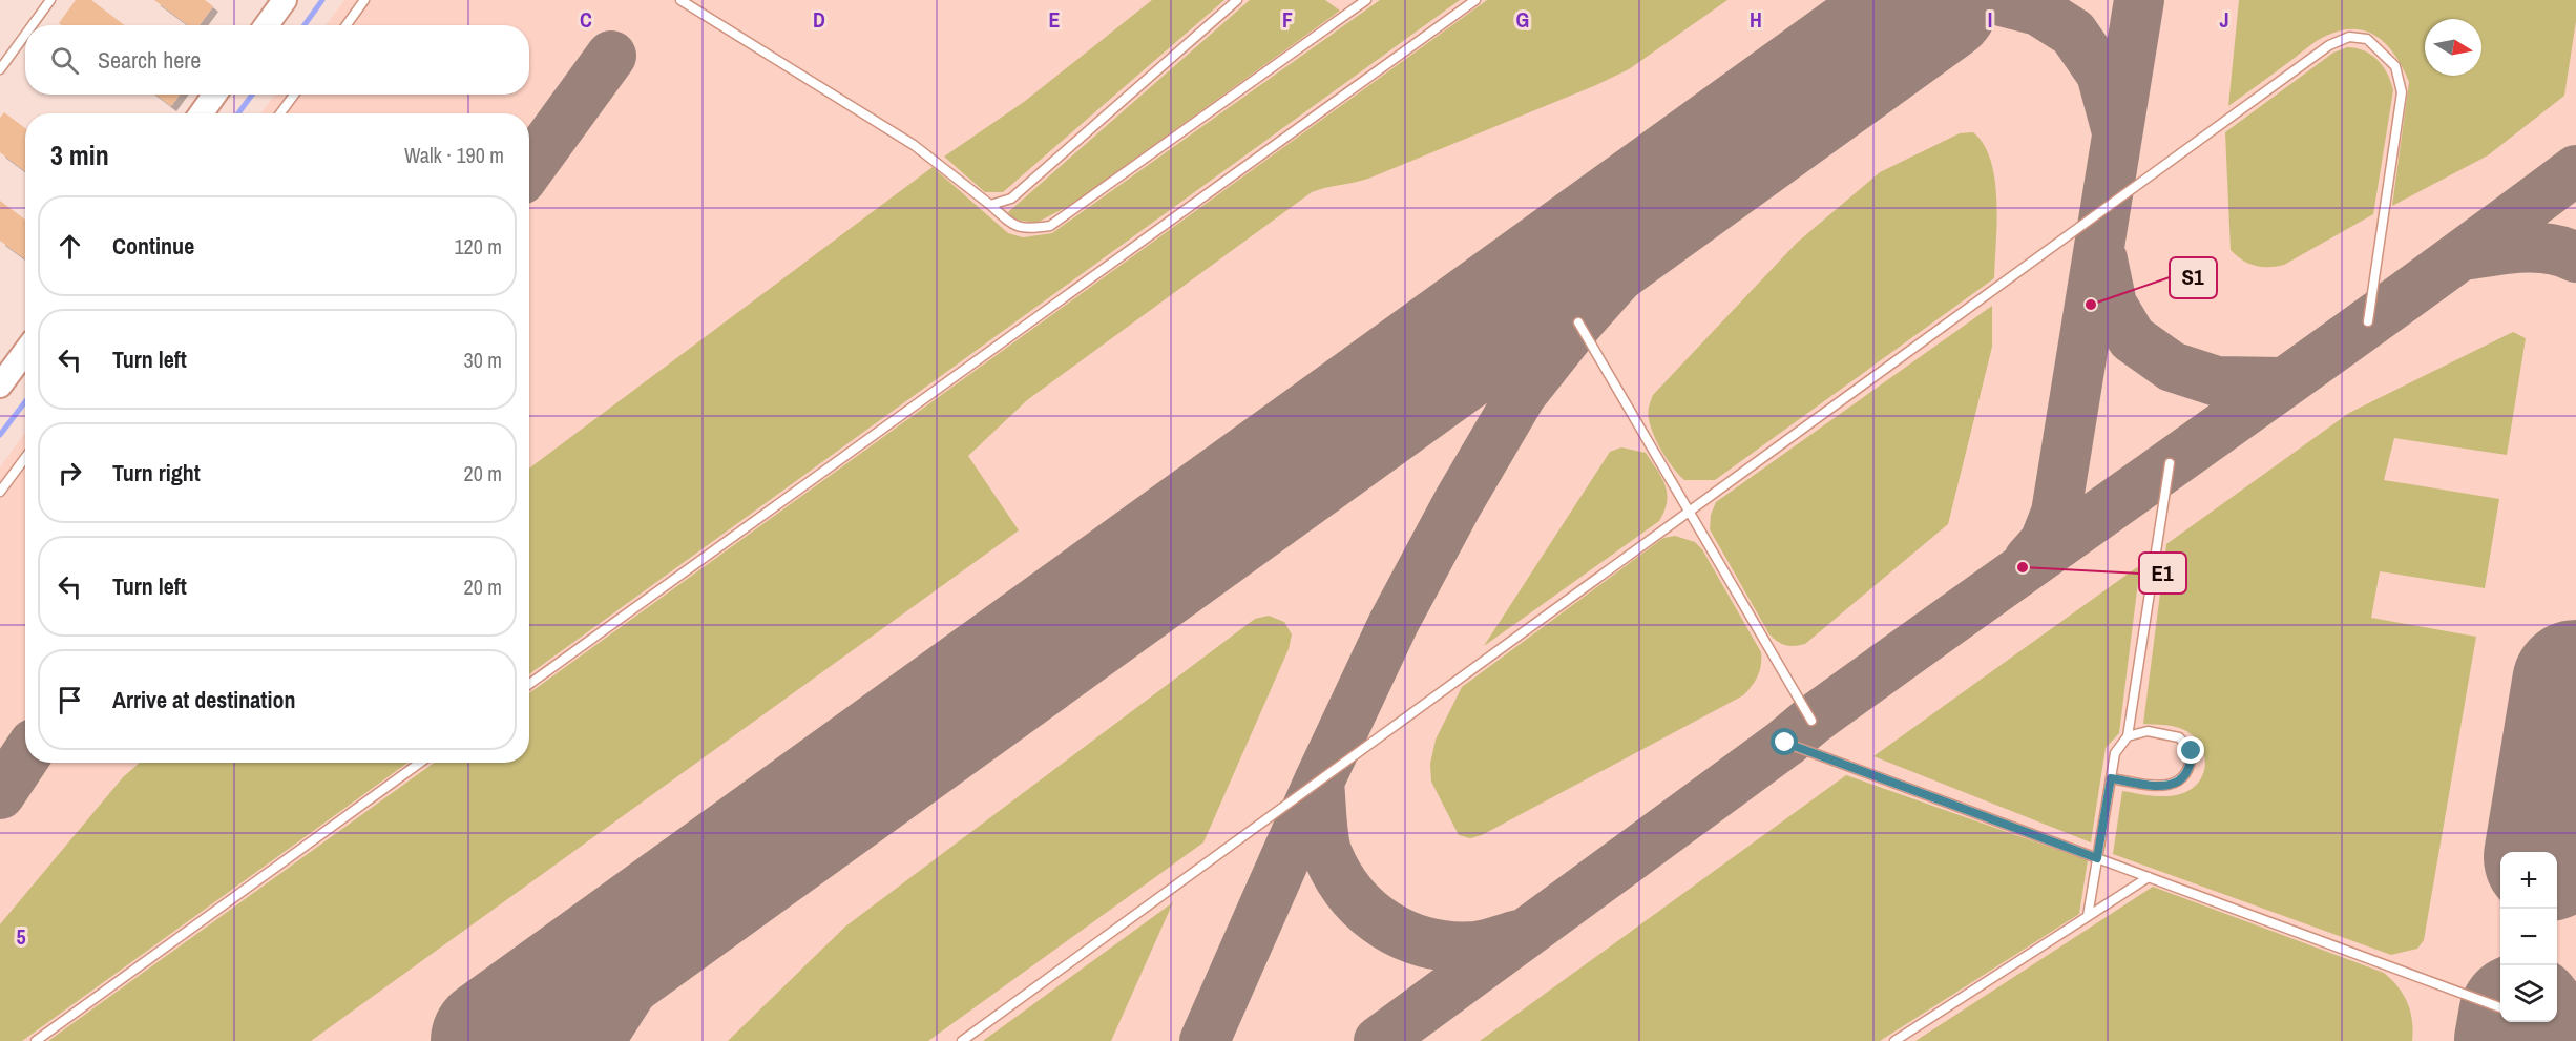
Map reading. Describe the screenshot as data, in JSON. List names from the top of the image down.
{
  "places": ["S1", "E1"],
  "north": "right",
  "page": {
    "search": "Search here",
    "heading": ["3 min", "Walk · 190 m"],
    "list": [
      ["Continue", "120 m"],
      ["Turn left", "30 m"],
      ["Turn right", "20 m"],
      ["Turn left", "20 m"],
      "Arrive at destination"
    ],
    "map_buttons": ["+", "−"]
  },
  "grid": {
    "columns": [
      "C",
      "D",
      "E",
      "F",
      "G",
      "H",
      "I",
      "J"
    ],
    "rows": ["5"]
  }
}
